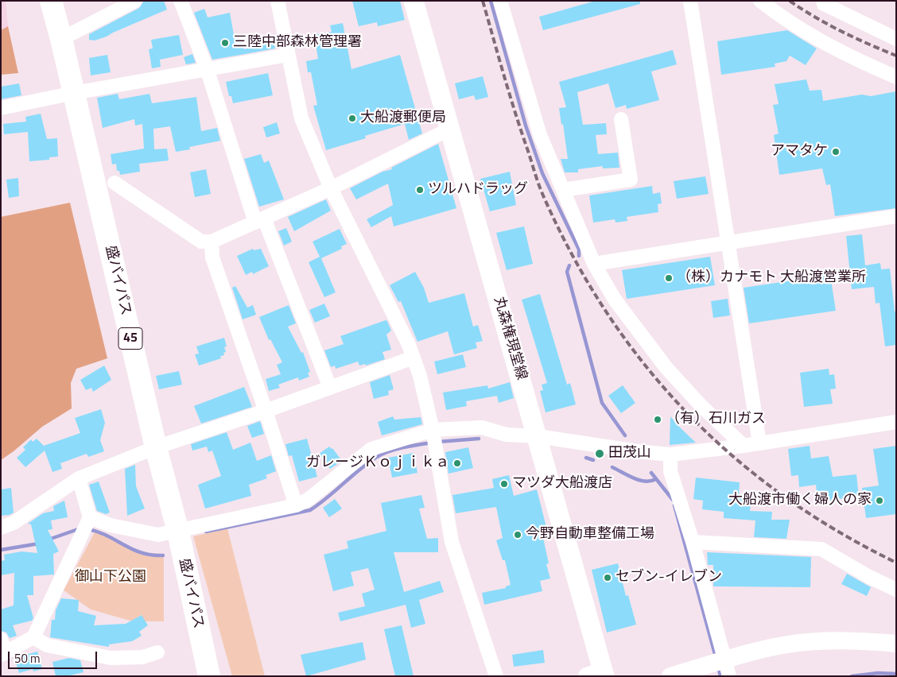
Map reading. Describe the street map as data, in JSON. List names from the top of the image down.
{
  "streets": {
    "highway": ["盛バイパス", "45"],
    "main road": ["丸森権現堂線"]
  },
  "parks": ["御山下公園"],
  "places": [
    "三陸中部森林管理署",
    "大船渡郵便局",
    "アマタケ",
    "ツルハドラッグ",
    "（株）カナモト 大船渡営業所",
    "（有）石川ガス",
    "田茂山",
    "ガレージＫｏｊｉｋａ",
    "マツダ大船渡店",
    "大船渡市働く婦人の家",
    "今野自動車整備工場",
    "セブン-イレブン"
  ],
  "scale_bar": "50 m"
}
